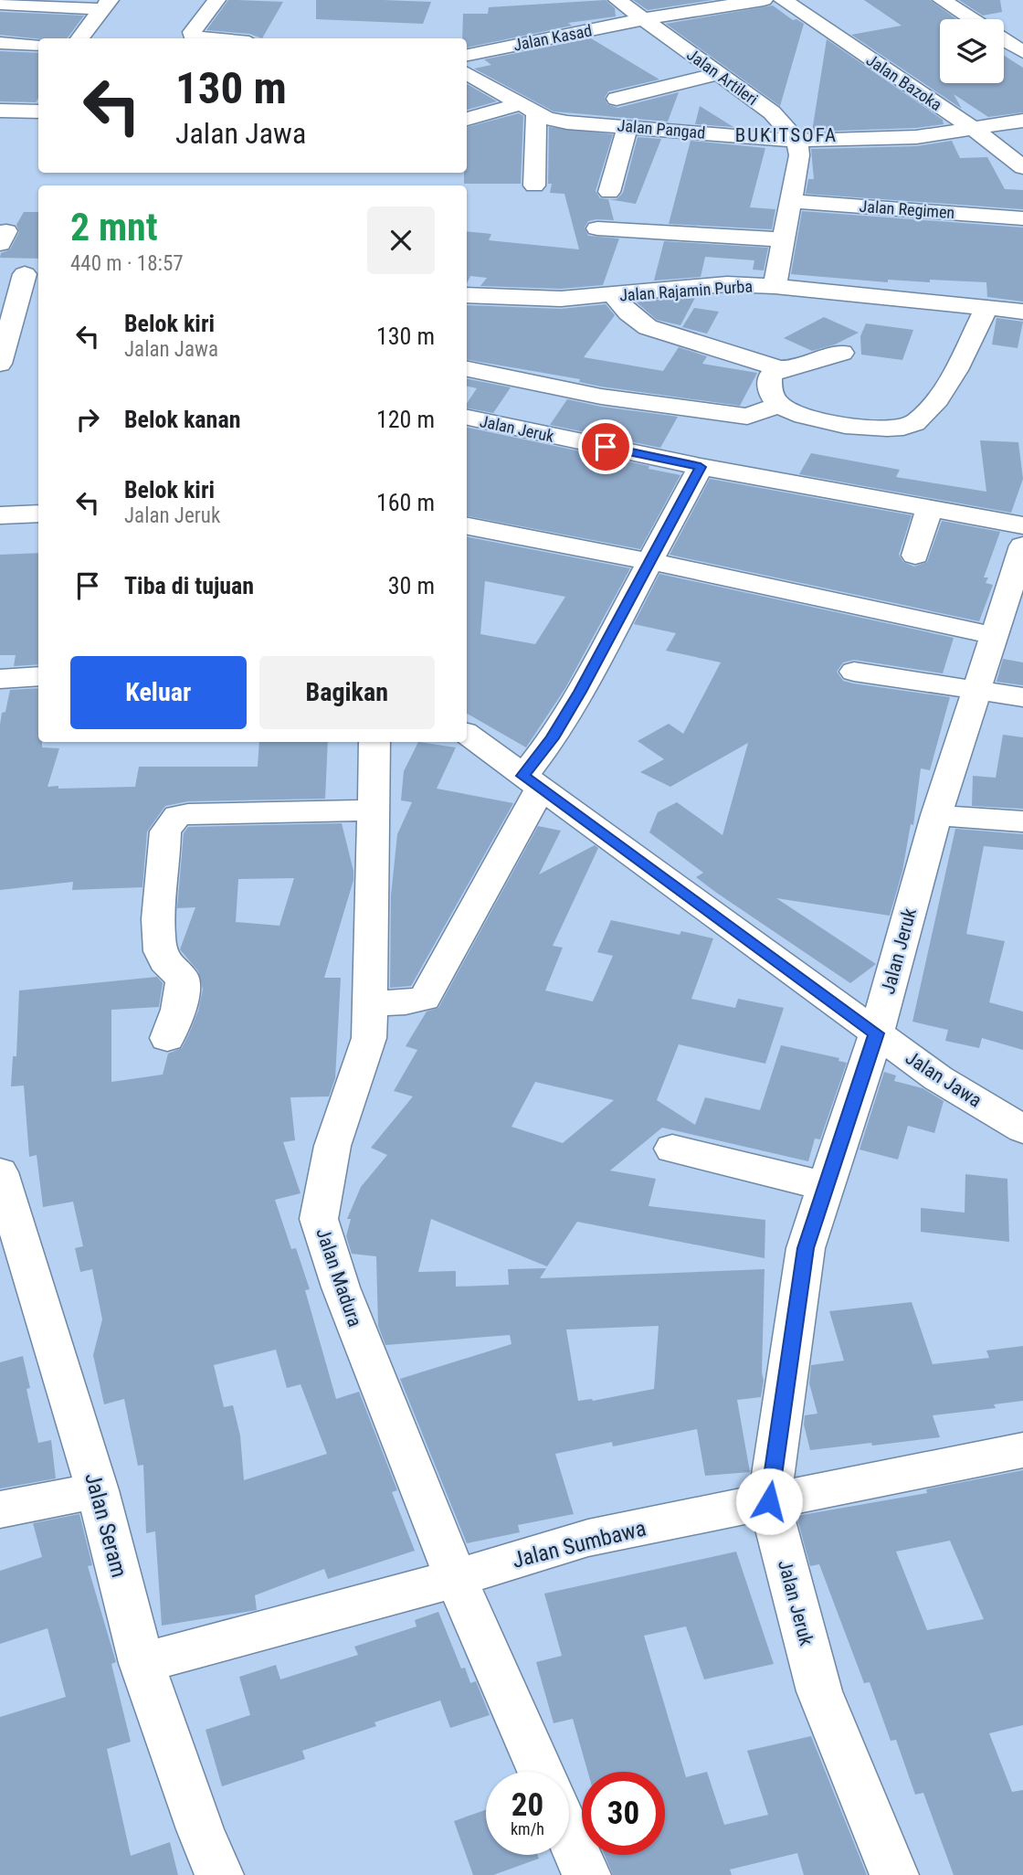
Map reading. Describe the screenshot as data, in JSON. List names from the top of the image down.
{
  "streets": {
    "street": [
      "Jalan Kasad",
      "Jalan Artileri",
      "Jalan Bazoka",
      "Jalan Pangad",
      "Jalan Regimen",
      "Jalan Rajamin Purba",
      "Jalan Jeruk",
      "Jalan Jawa",
      "Jalan Madura",
      "Jalan Seram",
      "Jalan Sumbawa"
    ]
  },
  "crossings": [
    ["Jalan Kasad", "Jalan Artileri"],
    ["Jalan Artileri", "Jalan Pangad"],
    ["Jalan Bazoka", "Jalan Pangad"],
    ["Jalan Jeruk", "Jalan Jawa"],
    ["Jalan Jeruk", "Jalan Sumbawa"],
    ["Jalan Madura", "Jalan Sumbawa"],
    ["Jalan Seram", "Jalan Sumbawa"]
  ],
  "districts": ["BUKITSOFA"],
  "page": {
    "turn": ["130 m", "Jalan Jawa"],
    "heading": ["2 mnt", "440 m · 18:57"],
    "list": [
      {
        "name": "Belok kiri",
        "note": "Jalan Jawa",
        "value": "130 m"
      },
      {
        "name": "Belok kanan",
        "value": "120 m"
      },
      {
        "name": "Belok kiri",
        "note": "Jalan Jeruk",
        "value": "160 m"
      },
      {
        "name": "Tiba di tujuan",
        "value": "30 m"
      }
    ],
    "buttons": ["Keluar", "Bagikan"],
    "speed": "20 km/h",
    "limit": "30"
  }
}
